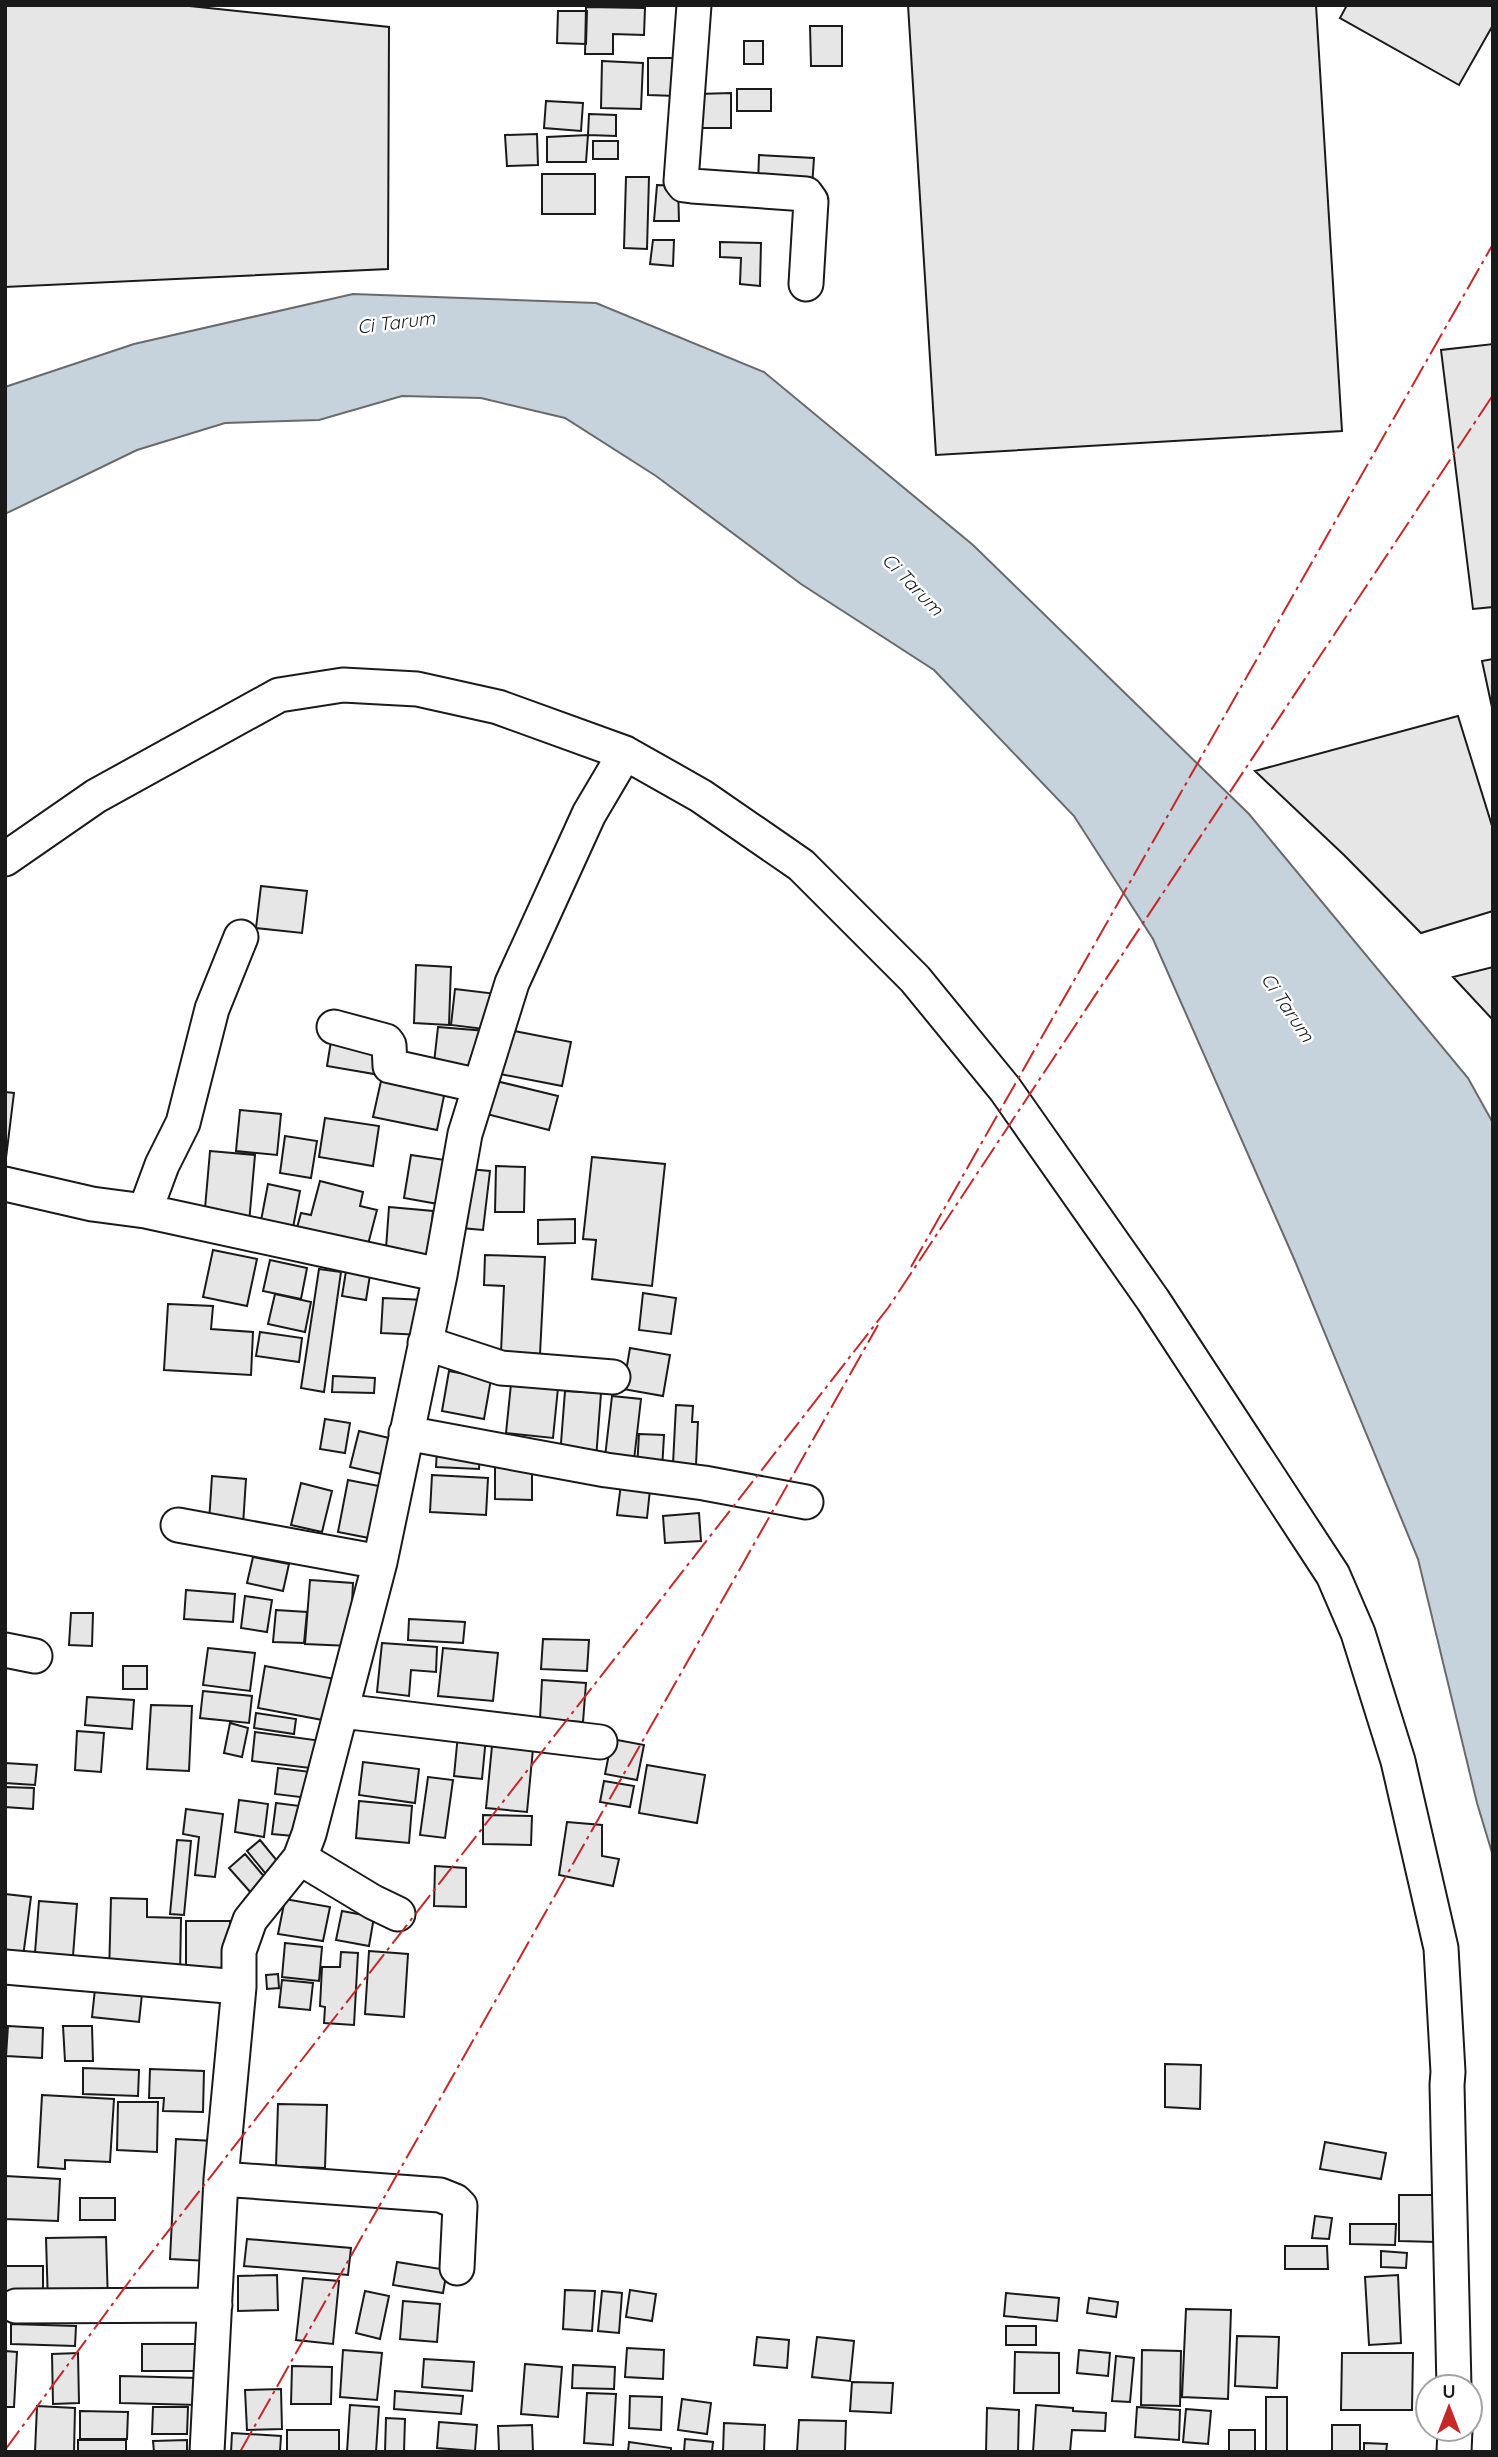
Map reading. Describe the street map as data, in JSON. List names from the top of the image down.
{
  "water": ["Ci Tarum"],
  "north": "top"
}
